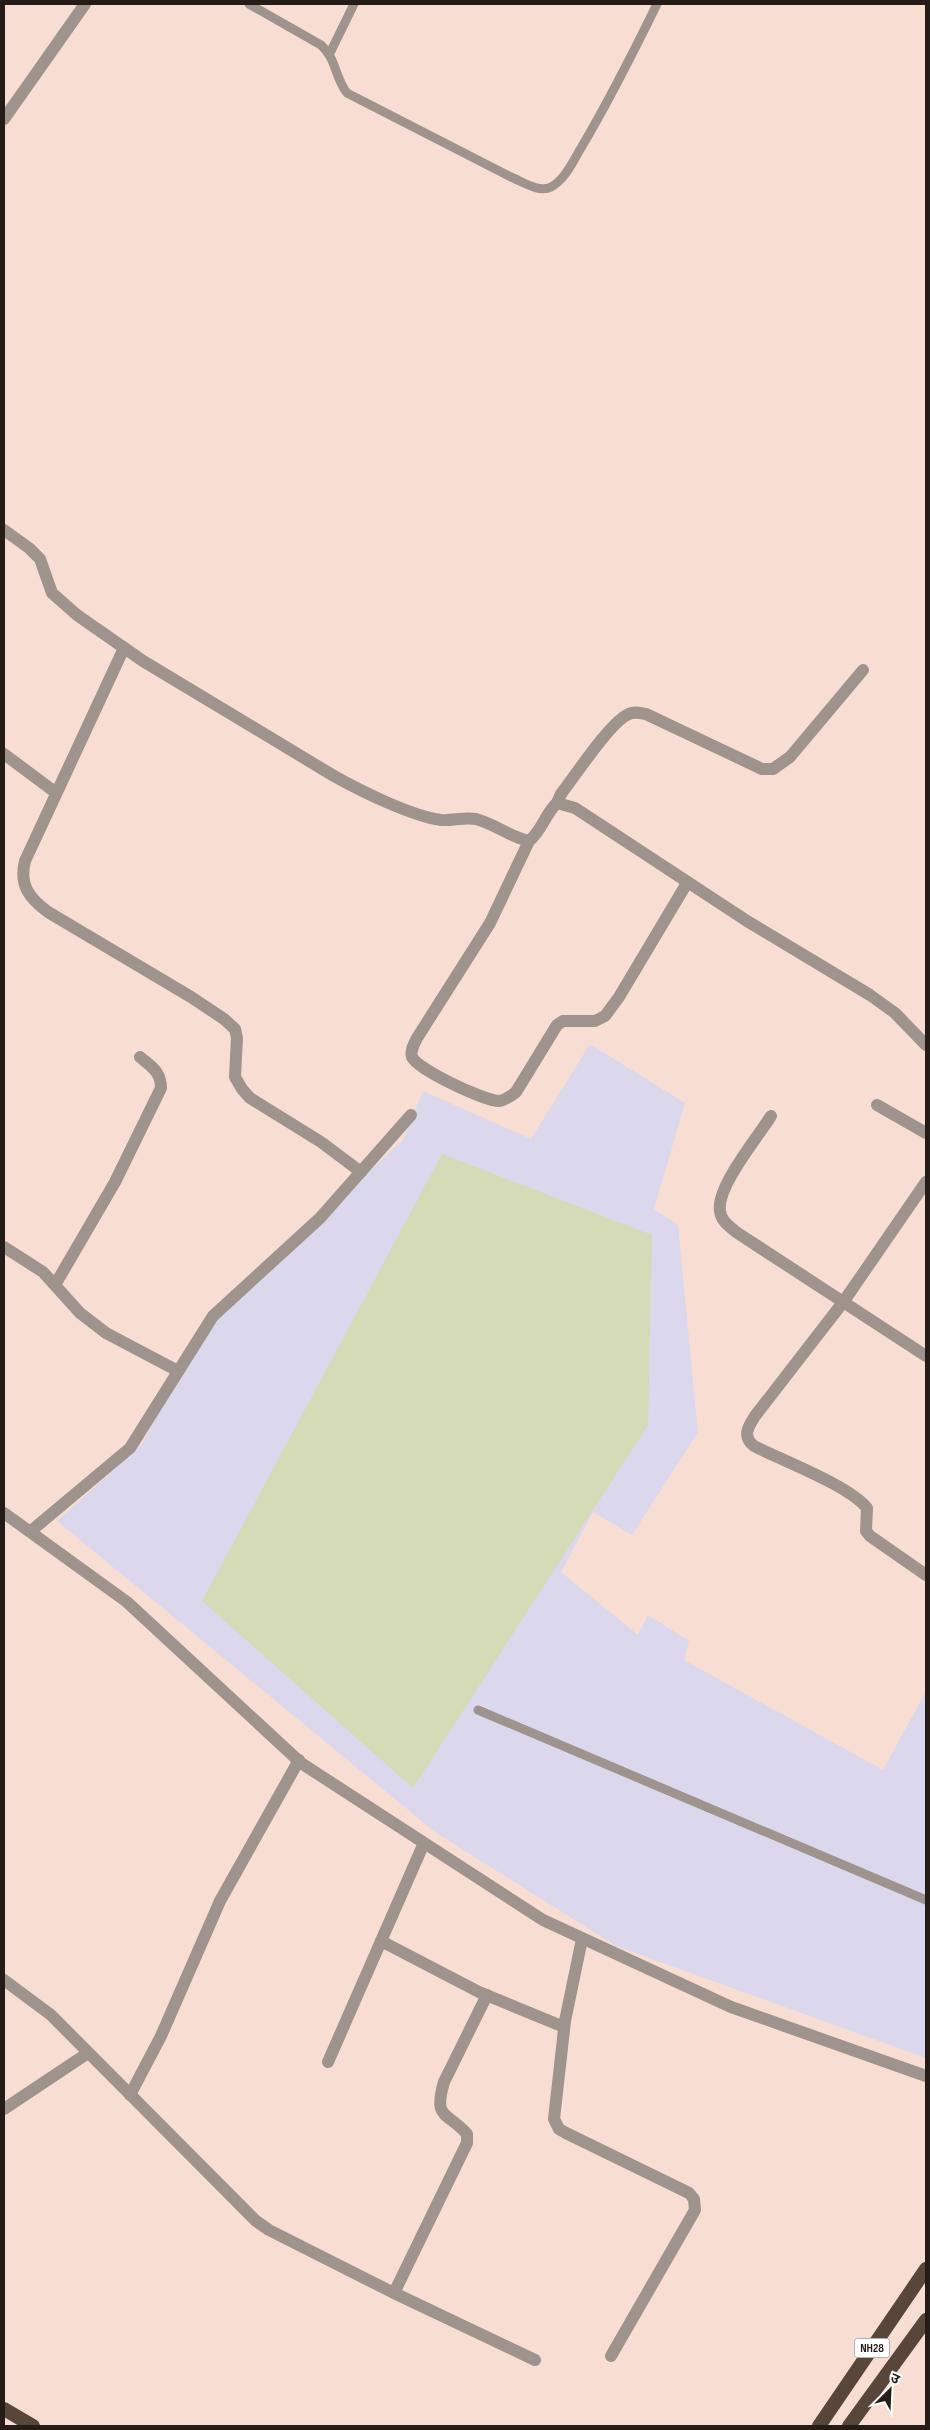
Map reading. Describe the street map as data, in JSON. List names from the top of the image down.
{
  "streets": {
    "highway": ["NH28"]
  },
  "north": "top right"
}
